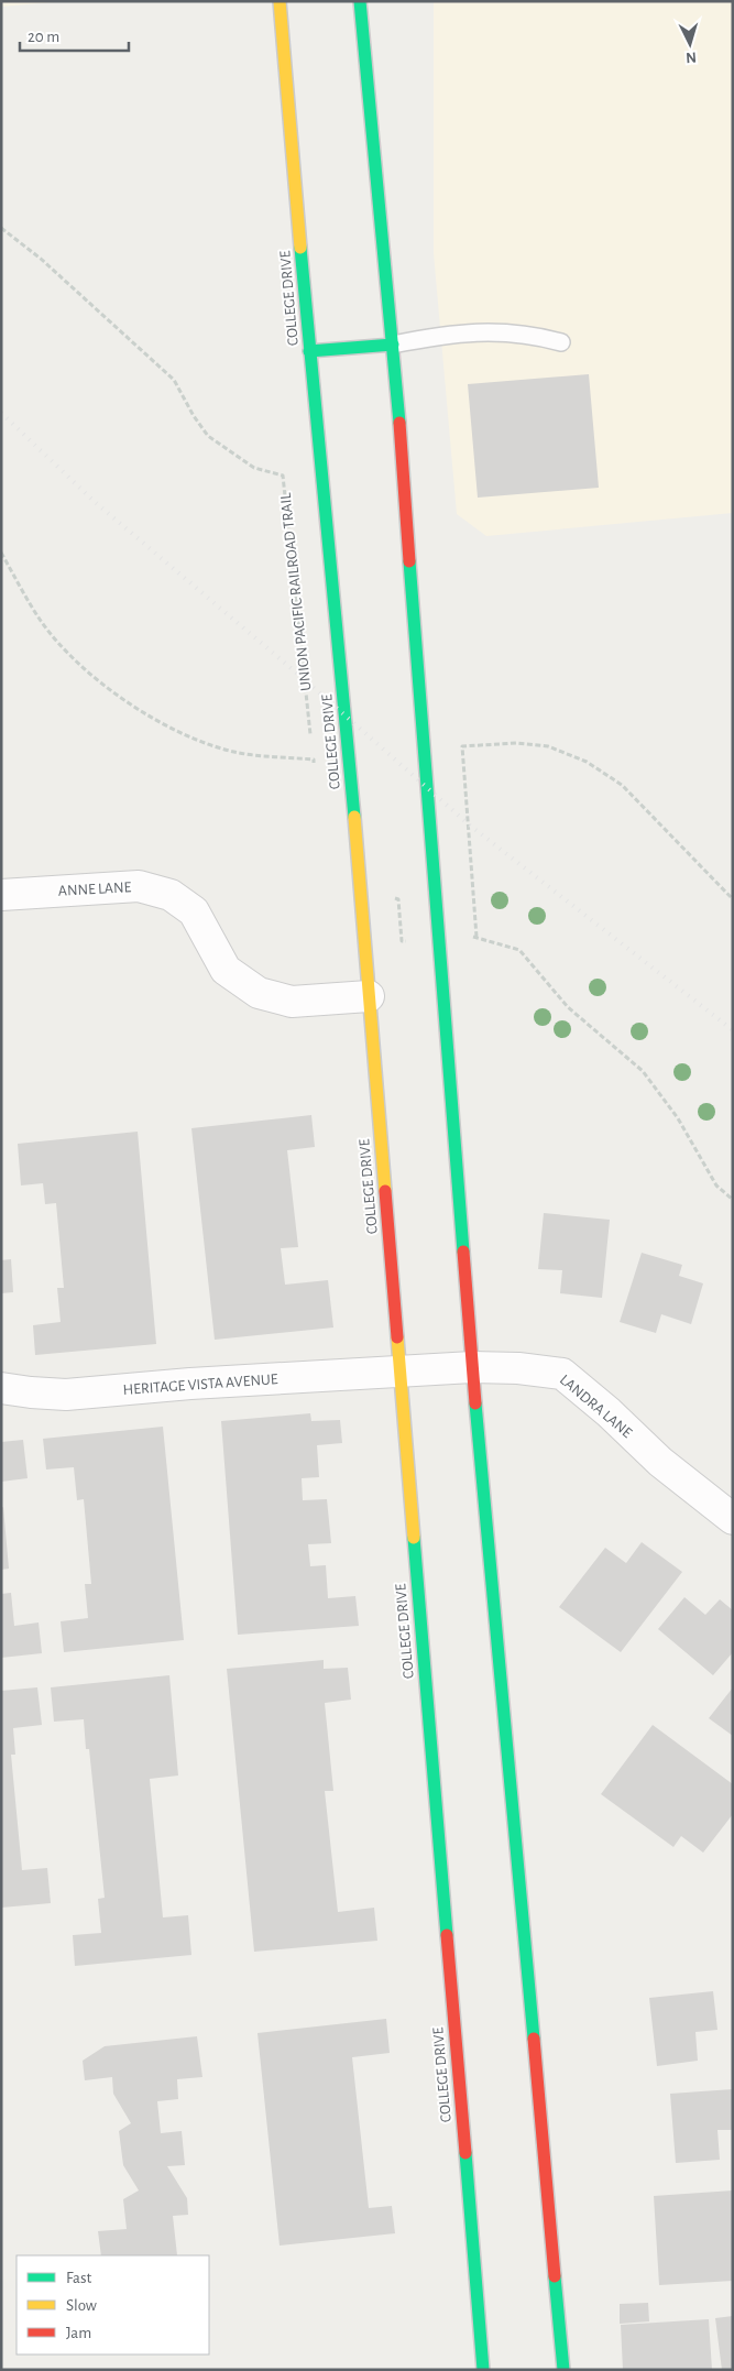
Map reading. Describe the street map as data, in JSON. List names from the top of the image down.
{
  "streets": {
    "main road": ["COLLEGE DRIVE"],
    "street": ["ANNE LANE", "HERITAGE VISTA AVENUE", "LANDRA LANE"],
    "path": ["UNION PACIFIC RAILROAD TRAIL"]
  },
  "crossings": [
    ["COLLEGE DRIVE", "ANNE LANE"],
    ["COLLEGE DRIVE", "HERITAGE VISTA AVENUE"],
    ["COLLEGE DRIVE", "LANDRA LANE"],
    ["HERITAGE VISTA AVENUE", "LANDRA LANE"]
  ],
  "legend": ["Fast", "Slow", "Jam"],
  "scale_bar": "20 m",
  "north": "bottom"
}
